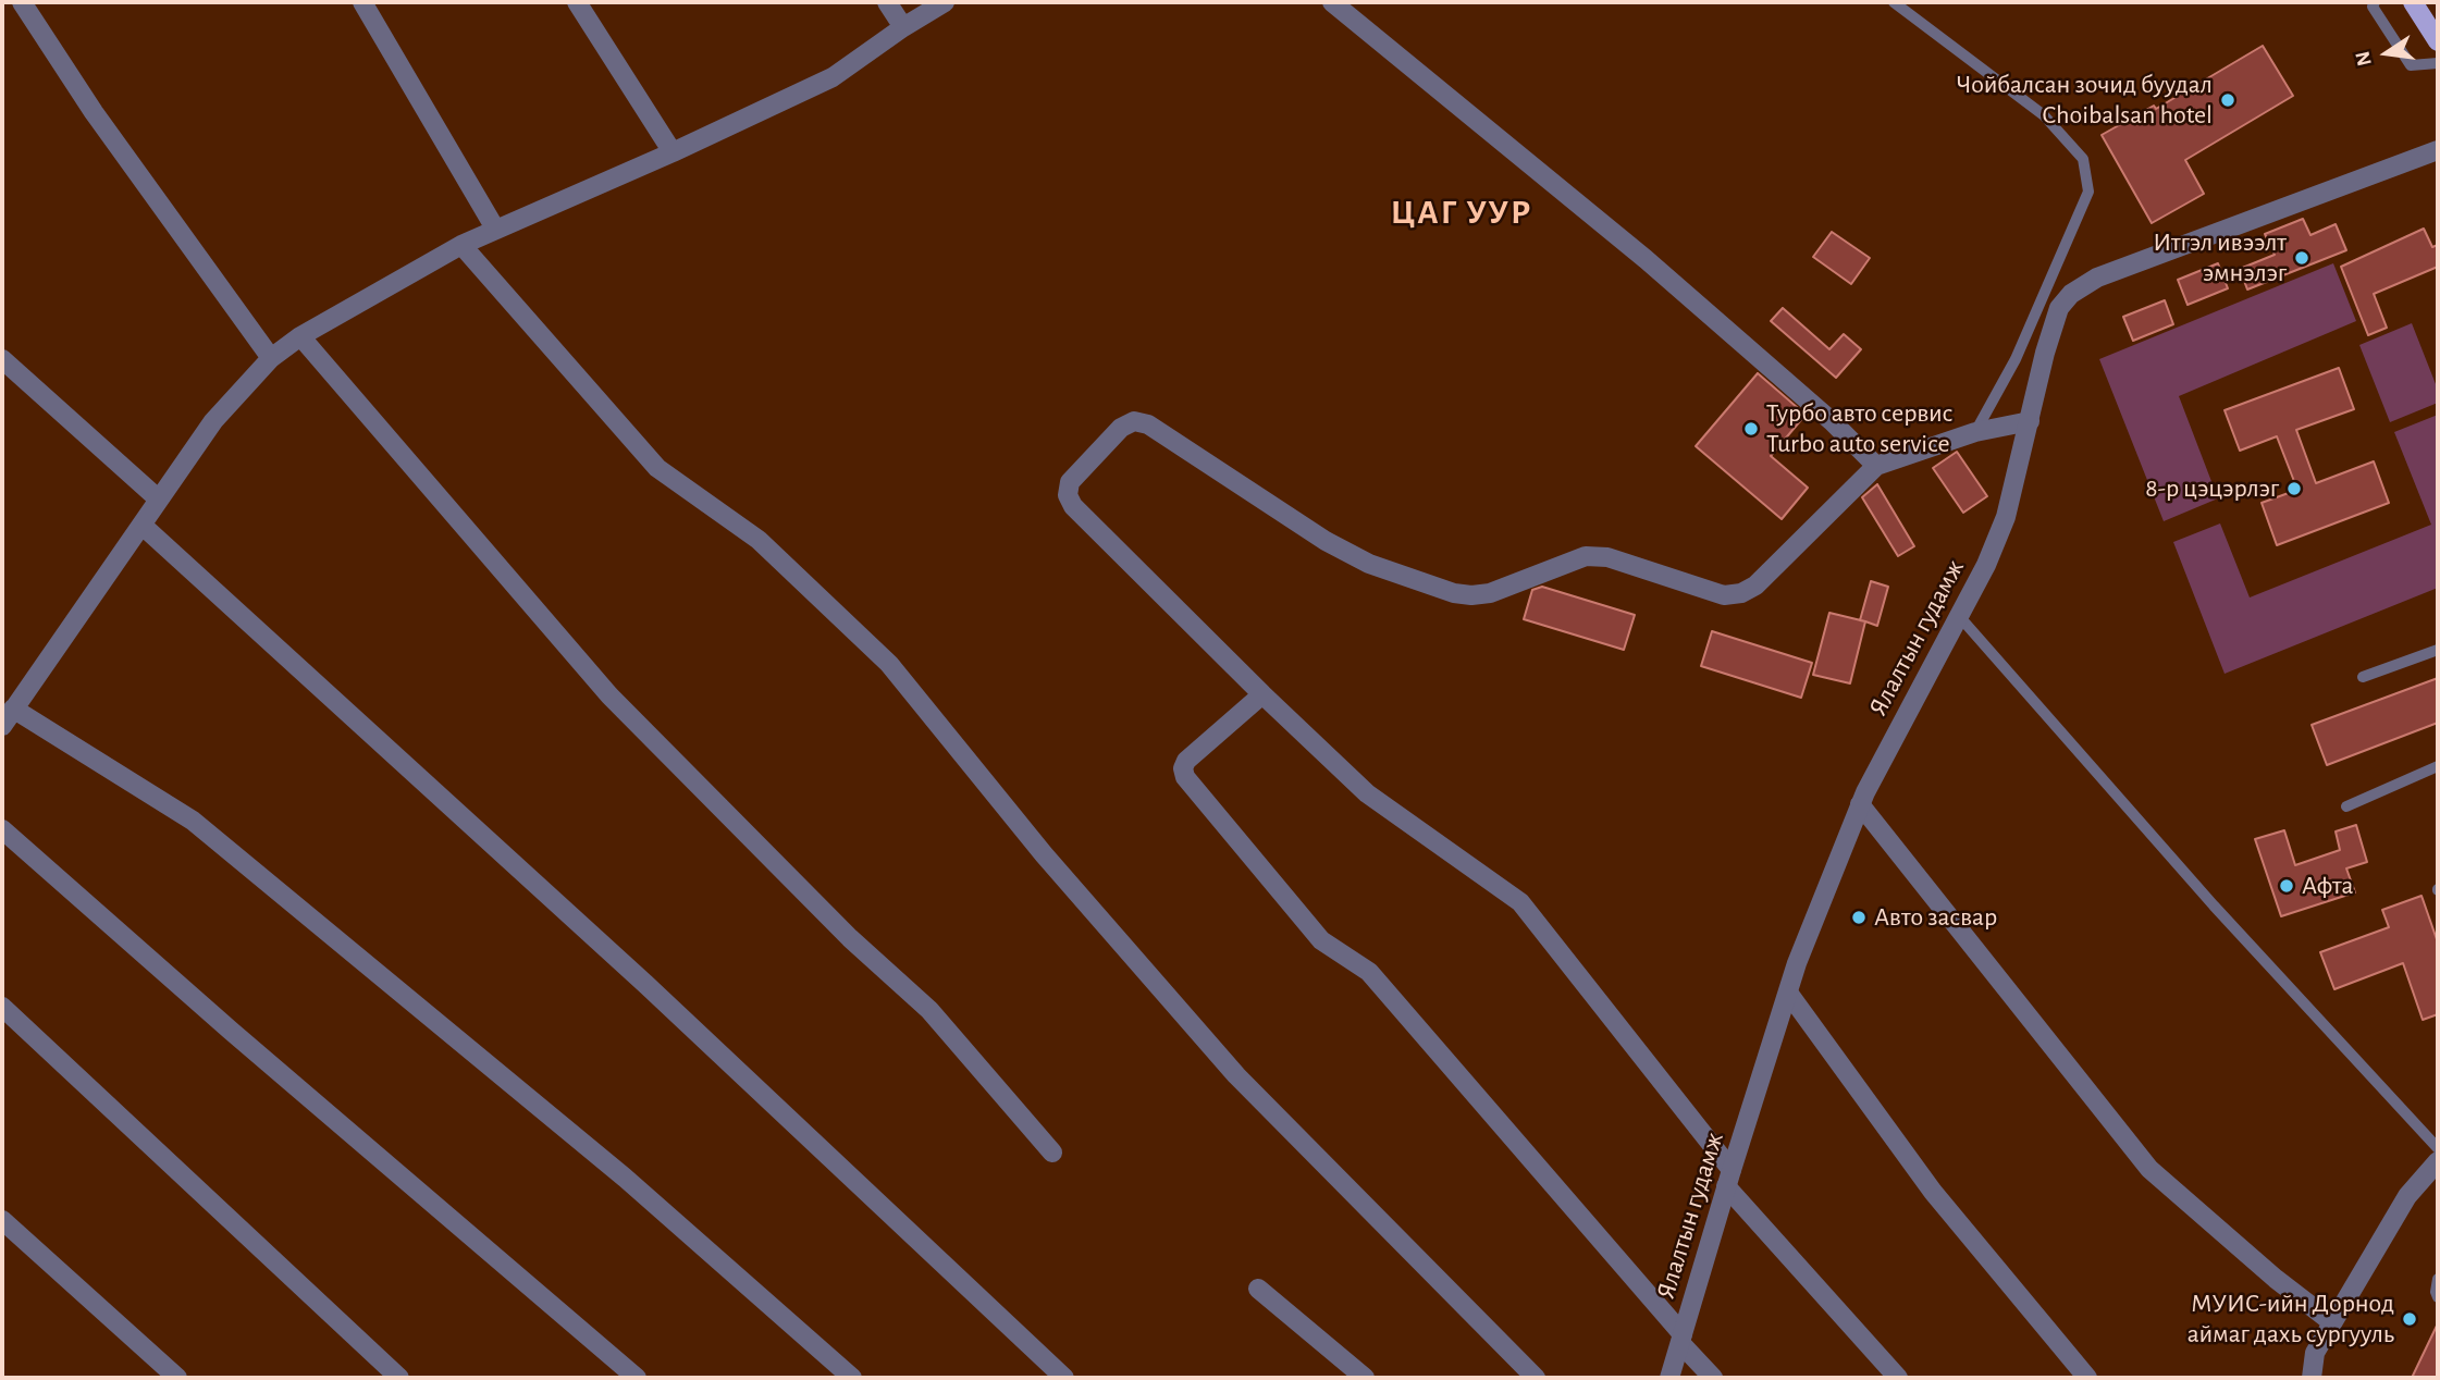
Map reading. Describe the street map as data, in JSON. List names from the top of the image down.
{
  "streets": {
    "street": ["Ялалтын гудамж"]
  },
  "districts": ["ЦАГ УУР"],
  "places": [
    "Чойбалсан зочид буудал Choibalsan hotel",
    "Итгэл ивээлт эмнэлэг",
    "Турбо авто сервис Turbo auto service",
    "8-р цэцэрлэг",
    "Афта",
    "Авто засвар",
    "МУИС-ийн Дорнод аймаг дахь сургууль"
  ],
  "north": "left"
}
